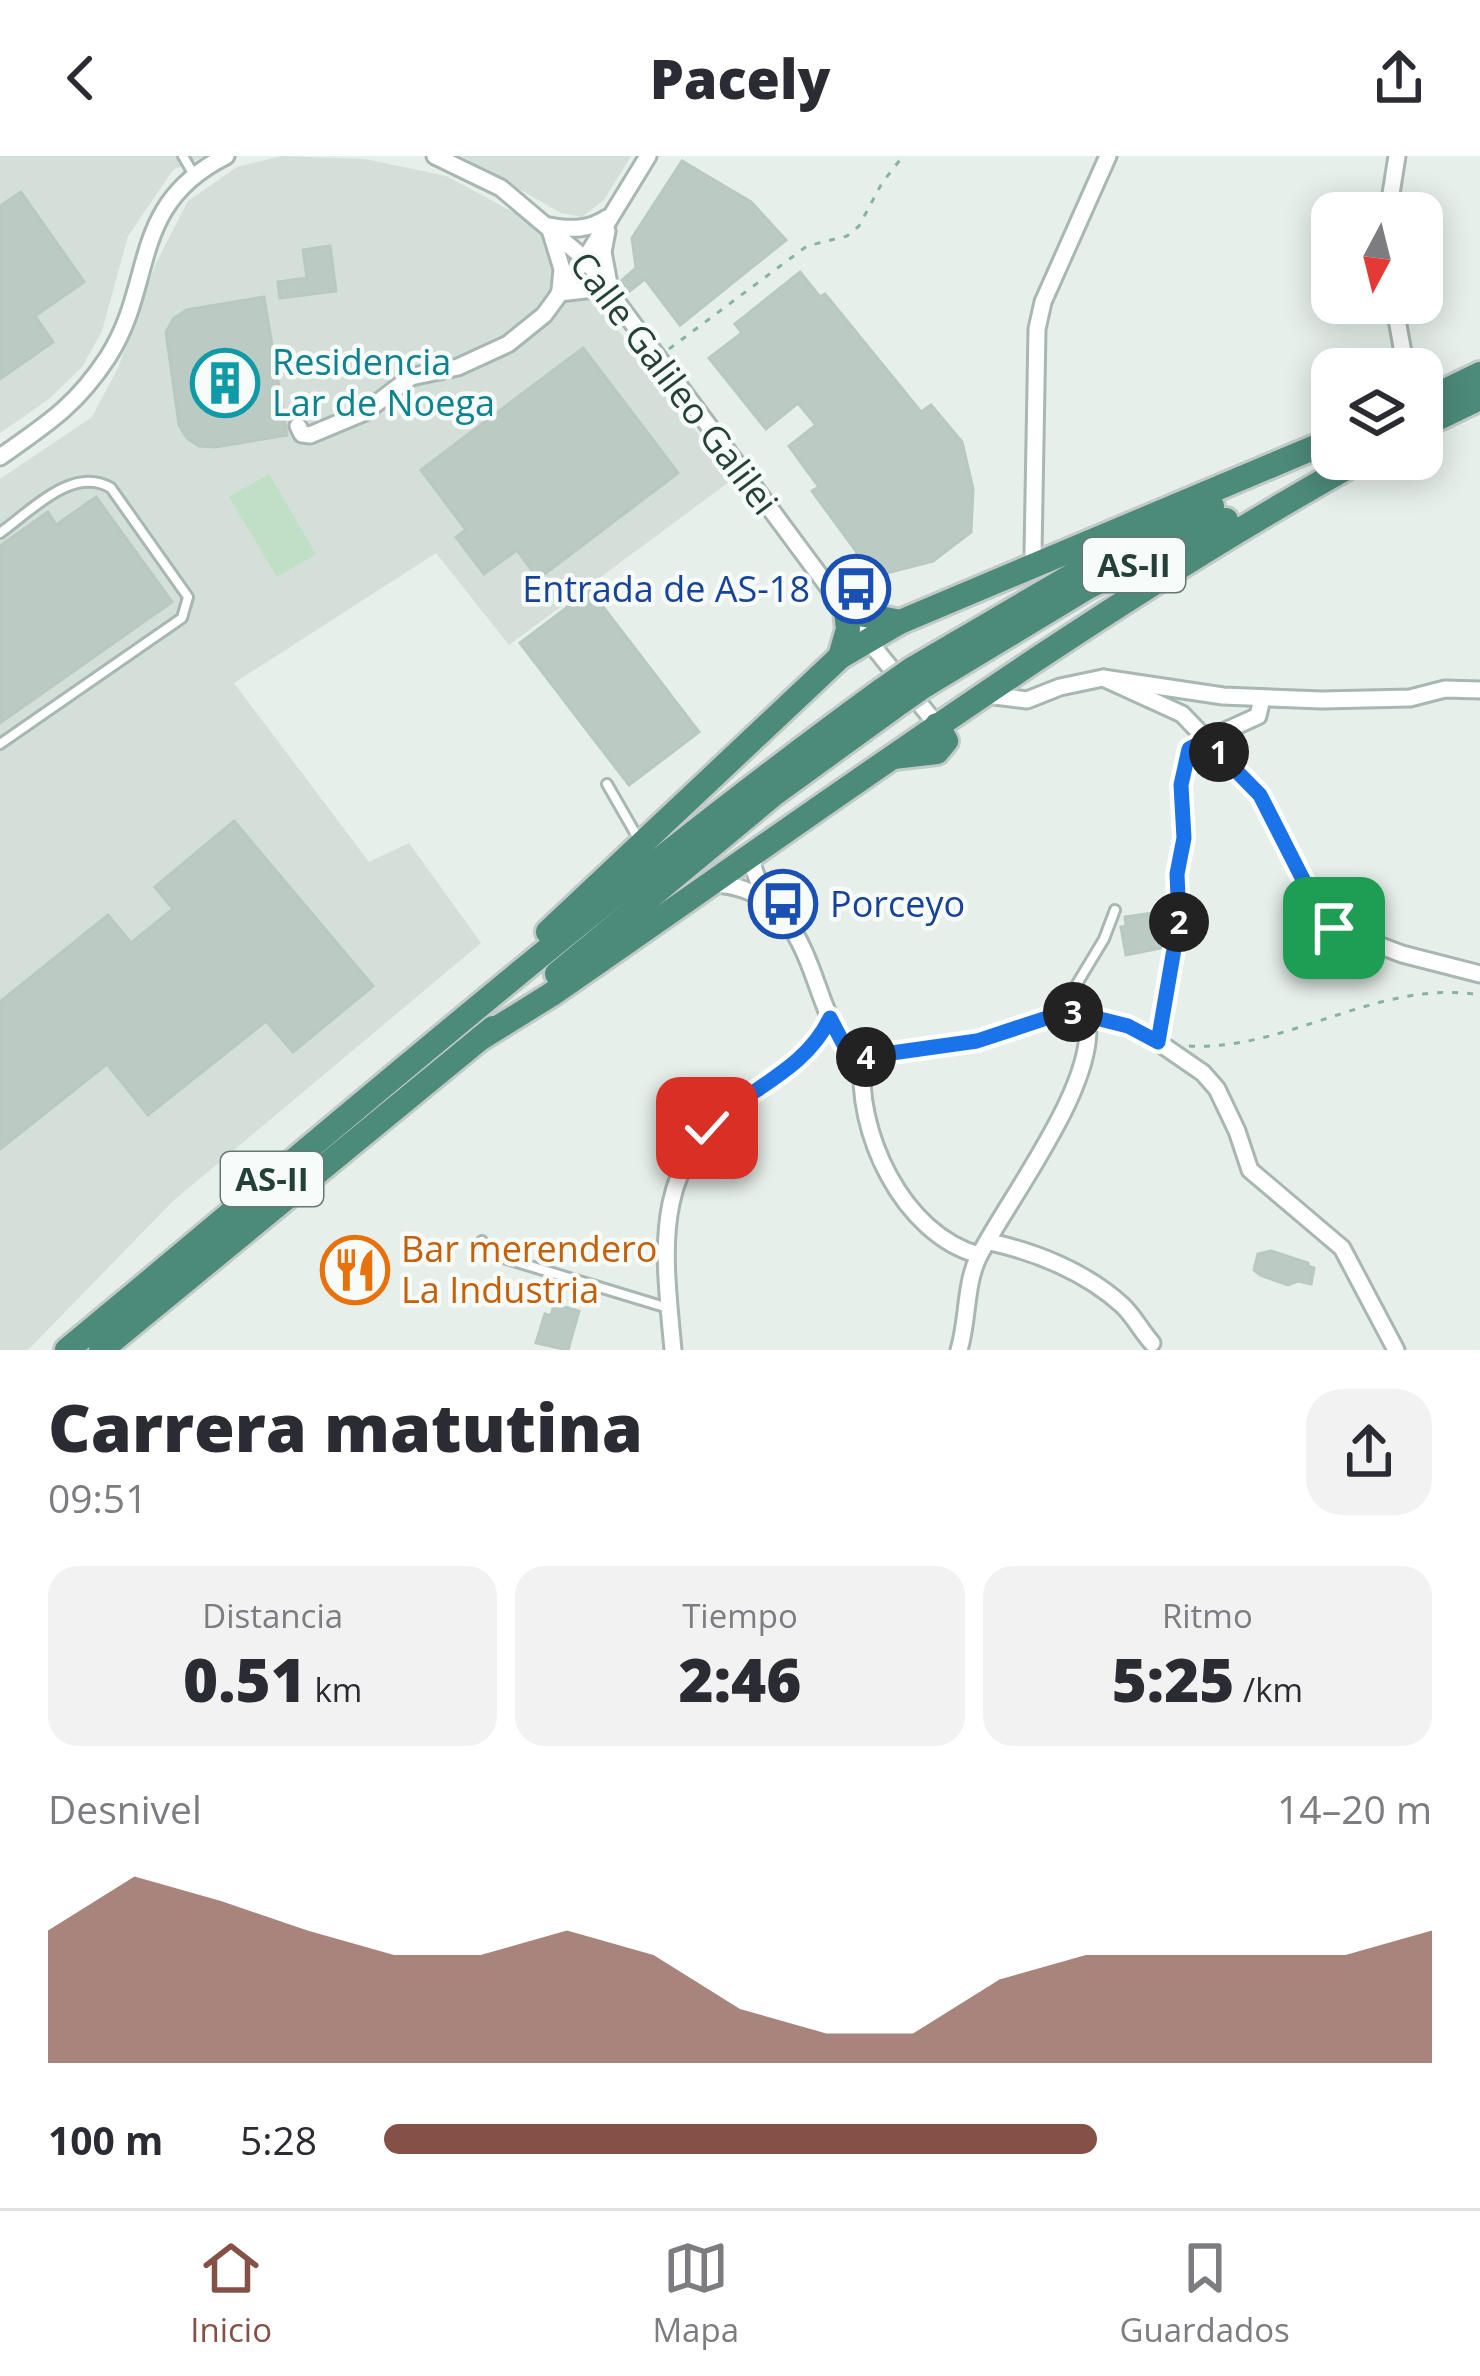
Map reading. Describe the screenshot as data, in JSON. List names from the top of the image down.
{
  "streets": {
    "highway": ["AS-II"],
    "street": ["Calle Galileo Galilei"]
  },
  "places": {
    "building": ["Residencia Lar de Noega"],
    "bus stop": ["Entrada de AS-18", "Porceyo"],
    "restaurant": ["Bar merendero La Industria"]
  },
  "north": "bottom",
  "page": {
    "header": "Pacely",
    "pins": [
      "1",
      "2",
      "3",
      "4"
    ],
    "heading": ["Carrera matutina", "09:51"],
    "stats": [
      ["Distancia", "0.51 km"],
      ["Tiempo", "2:46"],
      ["Ritmo", "5:25 /km"]
    ],
    "chart": ["Desnivel", "14–20 m"],
    "list": [
      {
        "name": "100 m",
        "note": "5:28"
      }
    ],
    "tabs": ["Inicio", "Mapa", "Guardados"]
  }
}
